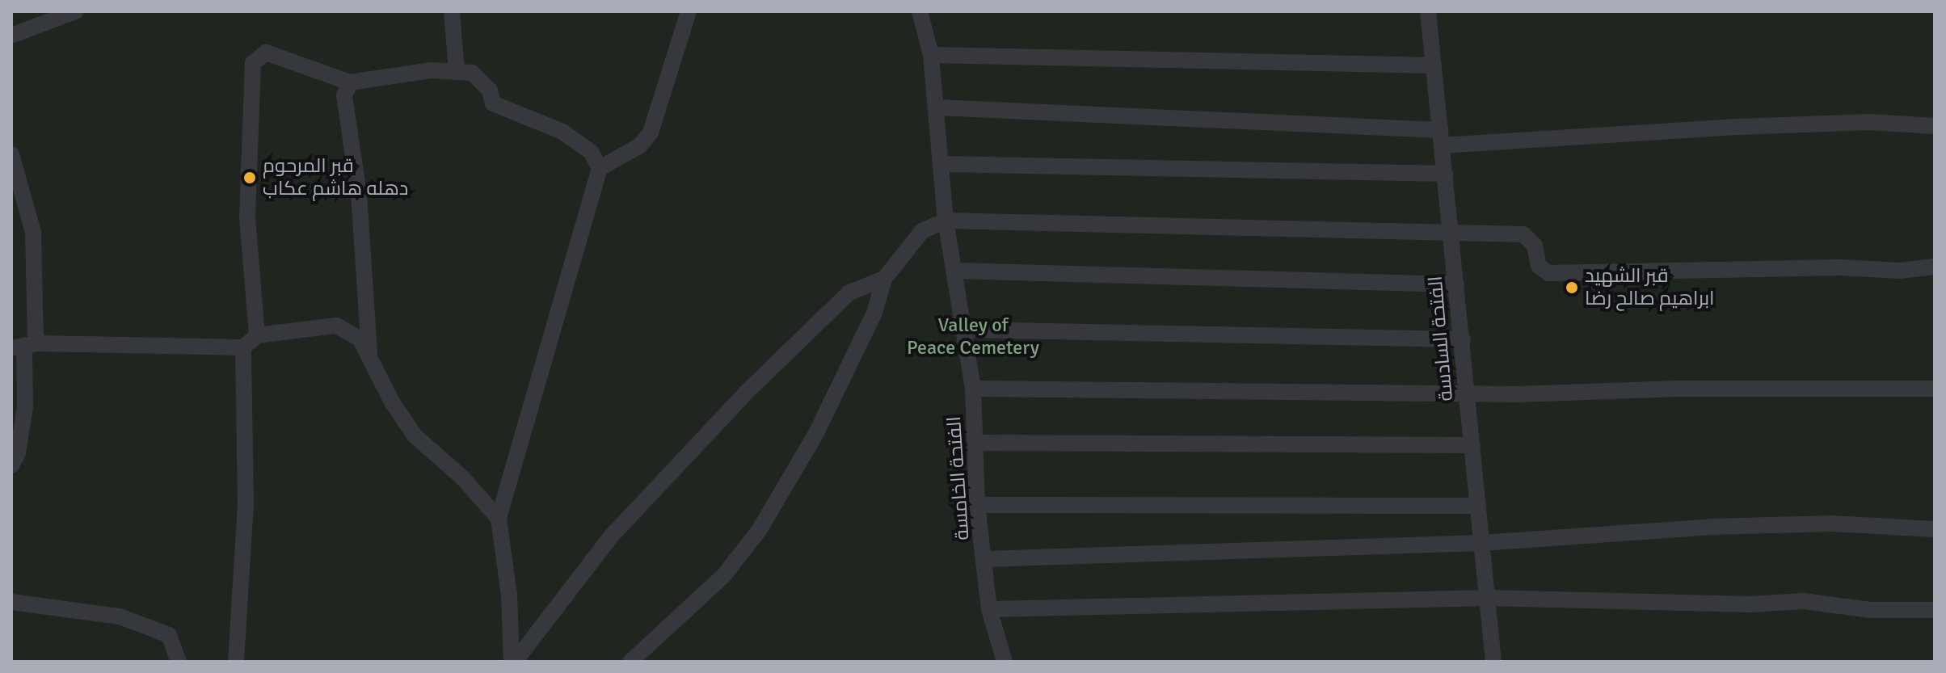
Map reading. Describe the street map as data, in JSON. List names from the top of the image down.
{
  "streets": {
    "street": ["الفتحة السادسة", "الفتحة الخامسة"]
  },
  "parks": ["Valley of Peace Cemetery"],
  "places": ["قبر المرحوم دهله هاشم عكاب", "قبر الشهيد ابراهيم صالح رضا"]
}
